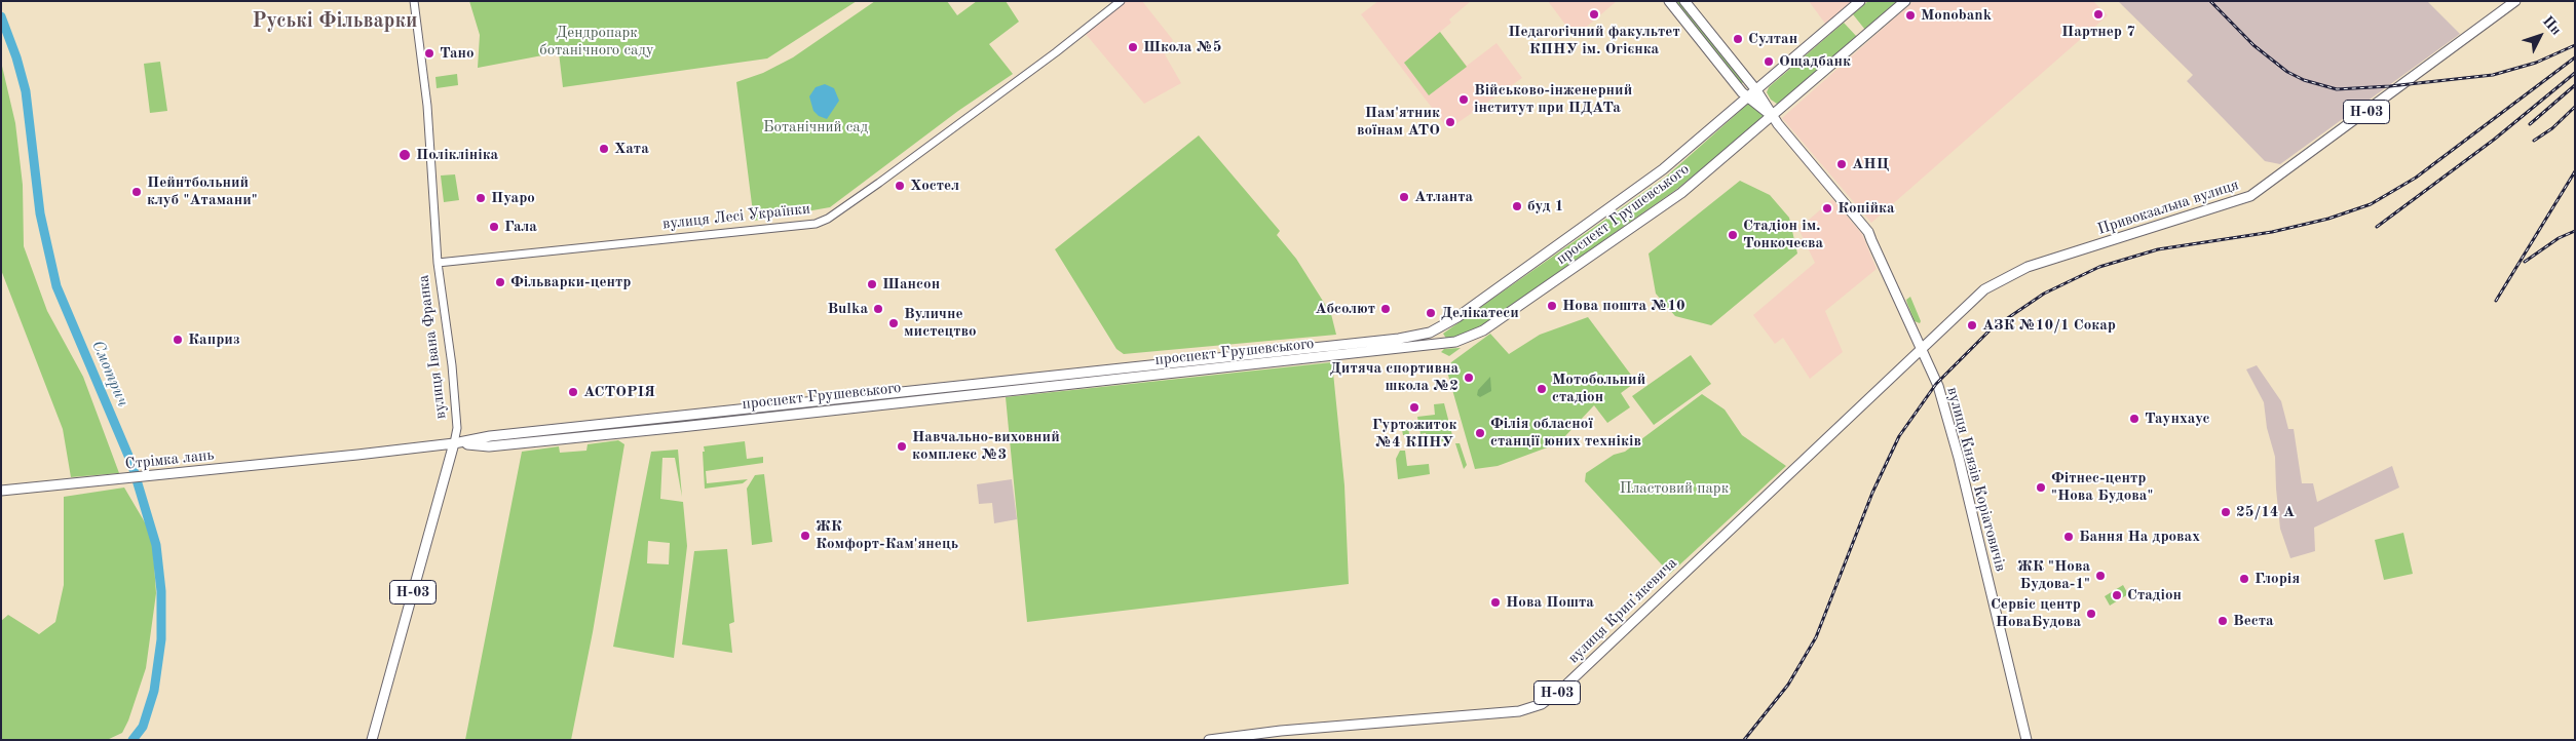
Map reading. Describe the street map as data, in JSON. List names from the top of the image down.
{
  "streets": {
    "main road": [
      "Н-03",
      "Привокзальна вулиця",
      "проспект Грушевського",
      "вулиця Івана Франка",
      "Стрімка лань",
      "вулиця Князів Коріатовичів",
      "вулиця Крипʼякевича"
    ],
    "street": ["вулиця Лесі Українки"]
  },
  "crossings": [
    ["Привокзальна вулиця", "вулиця Князів Коріатовичів"],
    ["Привокзальна вулиця", "вулиця Крипʼякевича"],
    ["проспект Грушевського", "вулиця Івана Франка"],
    ["проспект Грушевського", "Стрімка лань"],
    ["проспект Грушевського", "вулиця Князів Коріатовичів"],
    ["вулиця Лесі Українки", "вулиця Івана Франка"],
    ["вулиця Князів Коріатовичів", "вулиця Крипʼякевича"]
  ],
  "districts": ["Руські Фільварки"],
  "water": ["Смотрич"],
  "parks": ["Дендропарк ботанічного саду", "Ботанічний сад", "Пластовий парк"],
  "places": [
    "Педагогічний факультет КПНУ ім. Огієнка",
    "Партнер 7",
    "Monobank",
    "Султан",
    "Школа №5",
    "Тано",
    "Ощадбанк",
    "Військово-інженерний інститут при ПДАТа",
    "Пам'ятник воїнам АТО",
    "Хата",
    "Поліклініка",
    "АНЦ",
    "Хостел",
    "Пейнтбольний клуб \"Атамани\"",
    "Атланта",
    "Пуаро",
    "буд 1",
    "Копійка",
    "Гала",
    "Стадіон ім. Тонкочеєва",
    "Фільварки-центр",
    "Шансон",
    "Нова пошта №10",
    "Bulka",
    "Абсолют",
    "Делікатеси",
    "Вуличне мистецтво",
    "АЗК №10/1 Сокар",
    "Каприз",
    "Дитяча спортивна школа №2",
    "Мотобольний стадіон",
    "АСТОРІЯ",
    "Гуртожиток №4 КПНУ",
    "Таунхаус",
    "Філія обласної станції юних техніків",
    "Навчально-виховний комплекс №3",
    "Фітнес-центр \"Нова Будова\"",
    "25/14 А",
    "ЖК Комфорт-Кам'янець",
    "Бання На дровах",
    "ЖК \"Нова Будова-1\"",
    "Глорія",
    "Стадіон",
    "Нова Пошта",
    "Сервіс центр НоваБудова",
    "Веста"
  ],
  "north": "top right"
}
